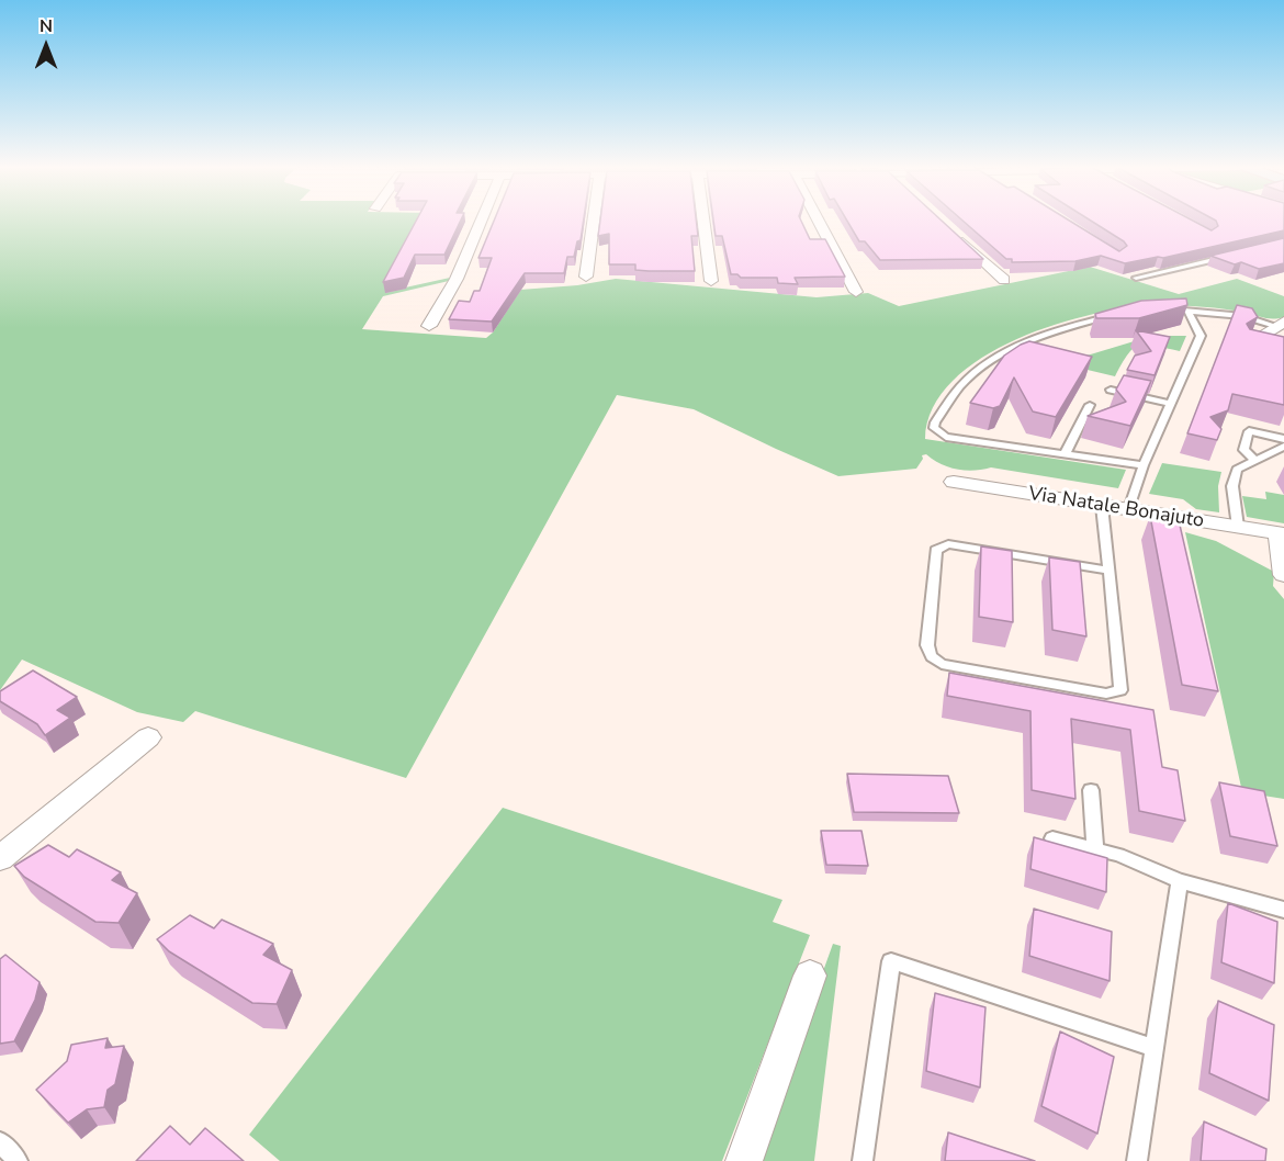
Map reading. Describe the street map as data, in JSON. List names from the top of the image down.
{
  "streets": {
    "street": ["Via Natale Bonajuto"]
  },
  "north": "top"
}
